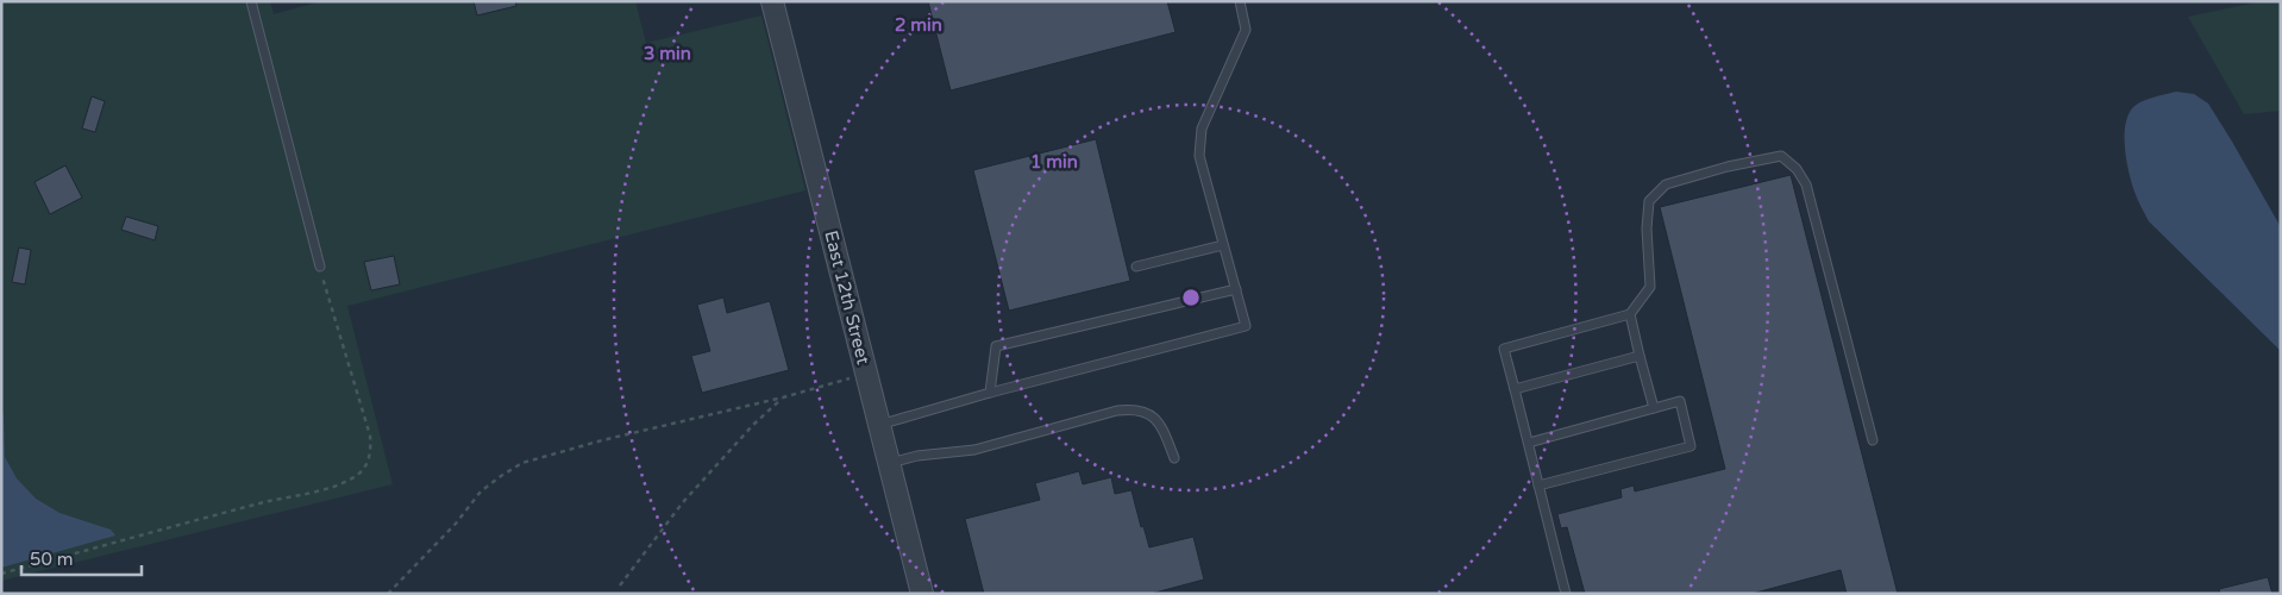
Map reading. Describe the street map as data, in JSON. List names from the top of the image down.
{
  "streets": {
    "street": ["East 12th Street"]
  },
  "scale_bar": "50 m",
  "rings": ["2 min", "3 min", "1 min"]
}
